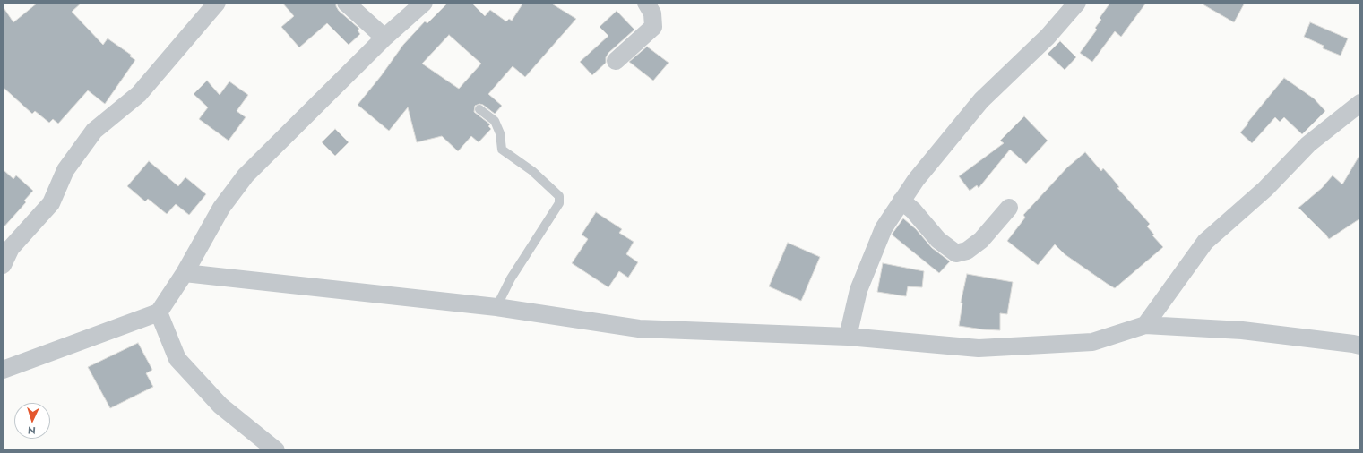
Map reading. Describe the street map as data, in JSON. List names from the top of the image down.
{
  "north": "bottom"
}
